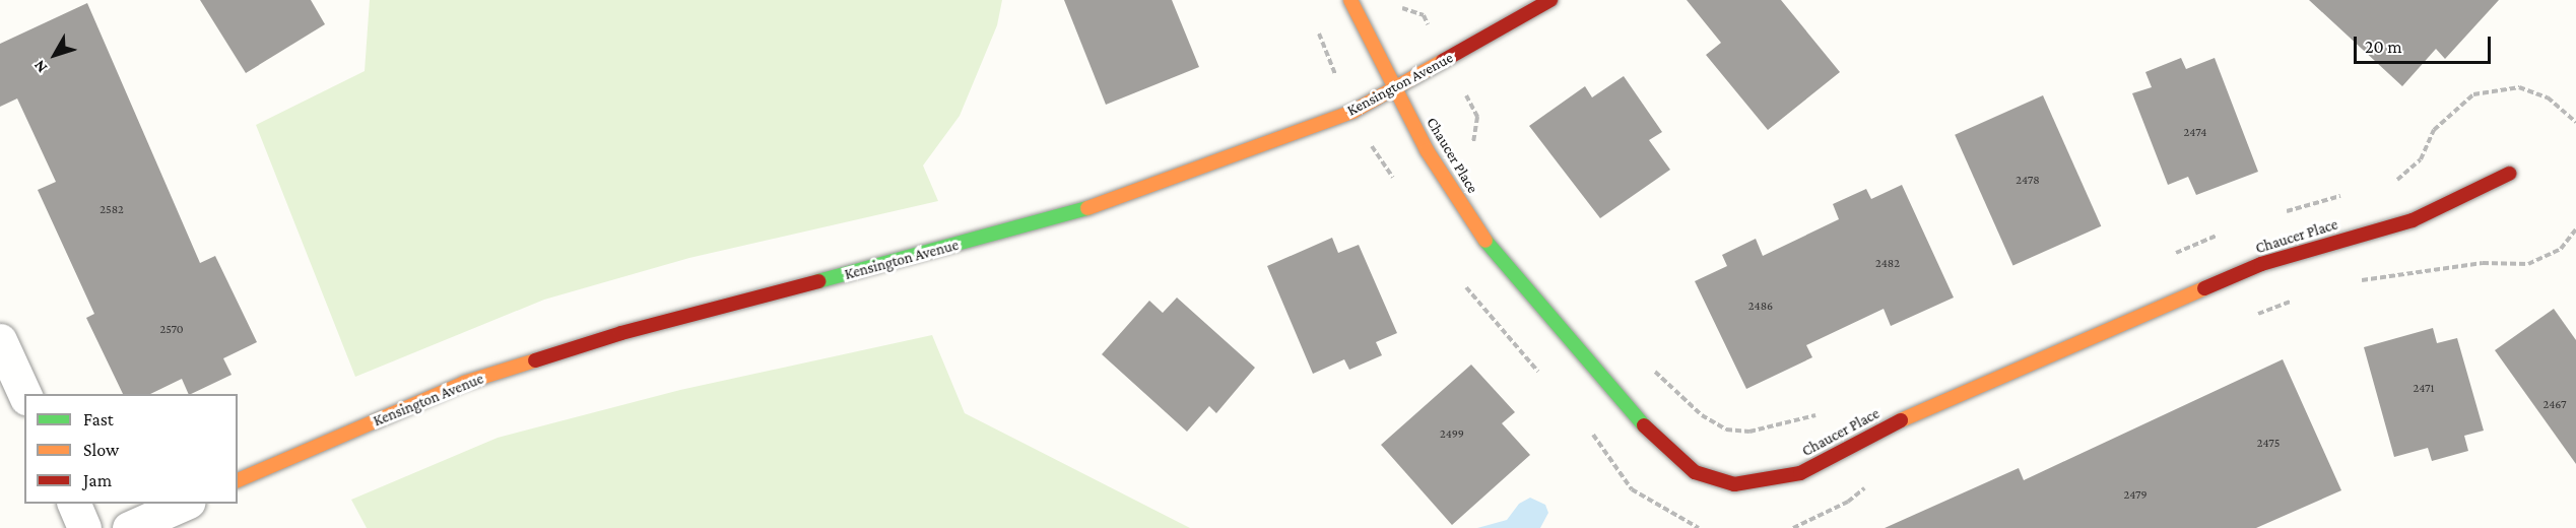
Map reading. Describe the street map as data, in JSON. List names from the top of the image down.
{
  "streets": {
    "street": ["Kensington Avenue", "Chaucer Place"]
  },
  "crossings": [
    ["Kensington Avenue", "Chaucer Place"]
  ],
  "house_numbers": [
    "2474",
    "2478",
    "2582",
    "2482",
    "2486",
    "2570",
    "2471",
    "2467",
    "2499",
    "2475",
    "2479"
  ],
  "legend": ["Fast", "Slow", "Jam"],
  "scale_bar": "20 m",
  "north": "bottom left"
}
